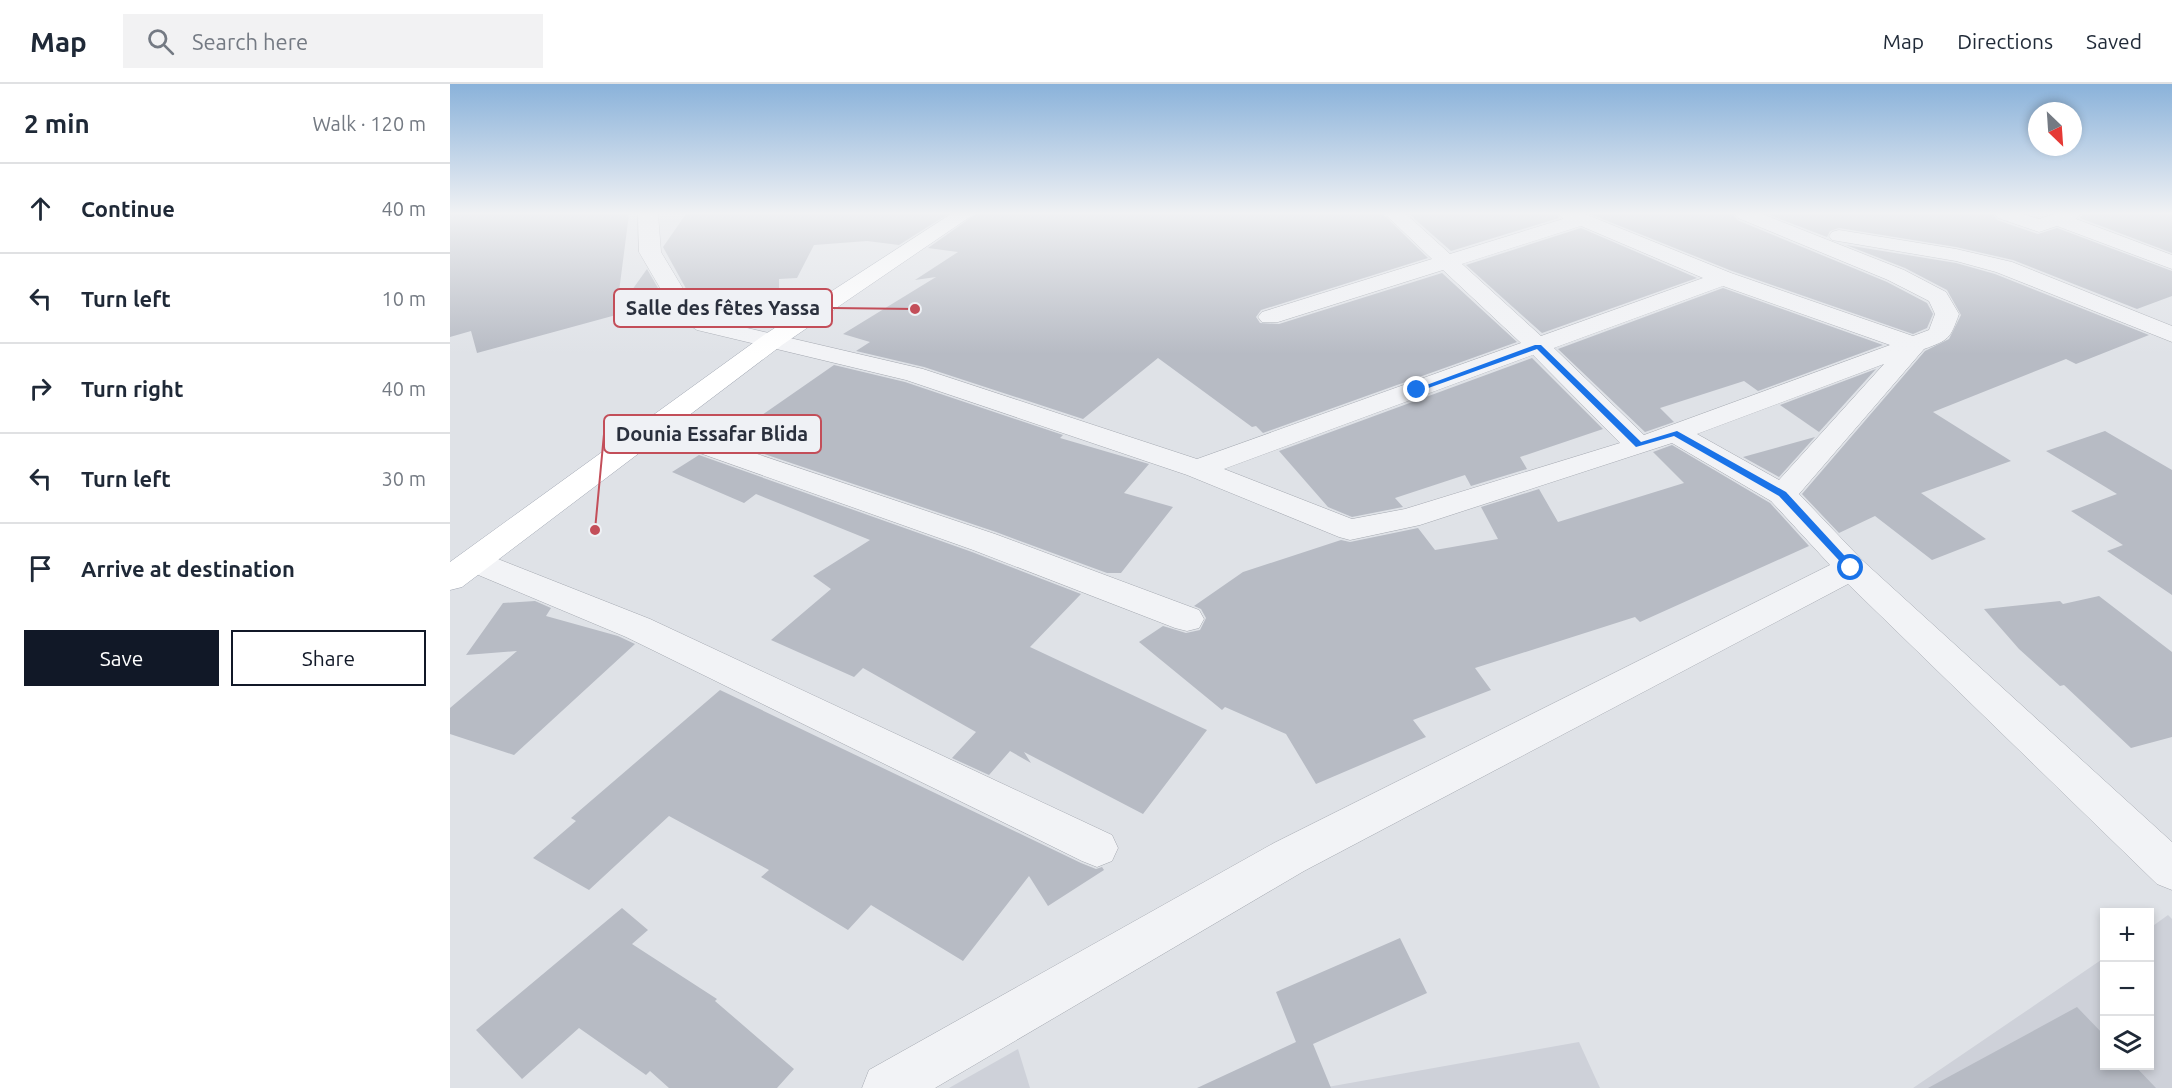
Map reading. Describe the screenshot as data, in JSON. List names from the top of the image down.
{
  "places": ["Salle des fêtes Yassa", "Dounia Essafar Blida"],
  "north": "bottom right",
  "page": {
    "header": "Map",
    "search": "Search here",
    "nav": ["Map", "Directions", "Saved"],
    "heading": ["2 min", "Walk · 120 m"],
    "list": [
      ["Continue", "40 m"],
      ["Turn left", "10 m"],
      ["Turn right", "40 m"],
      ["Turn left", "30 m"],
      "Arrive at destination"
    ],
    "buttons": ["Save", "Share"],
    "map_buttons": ["+", "−"]
  }
}
